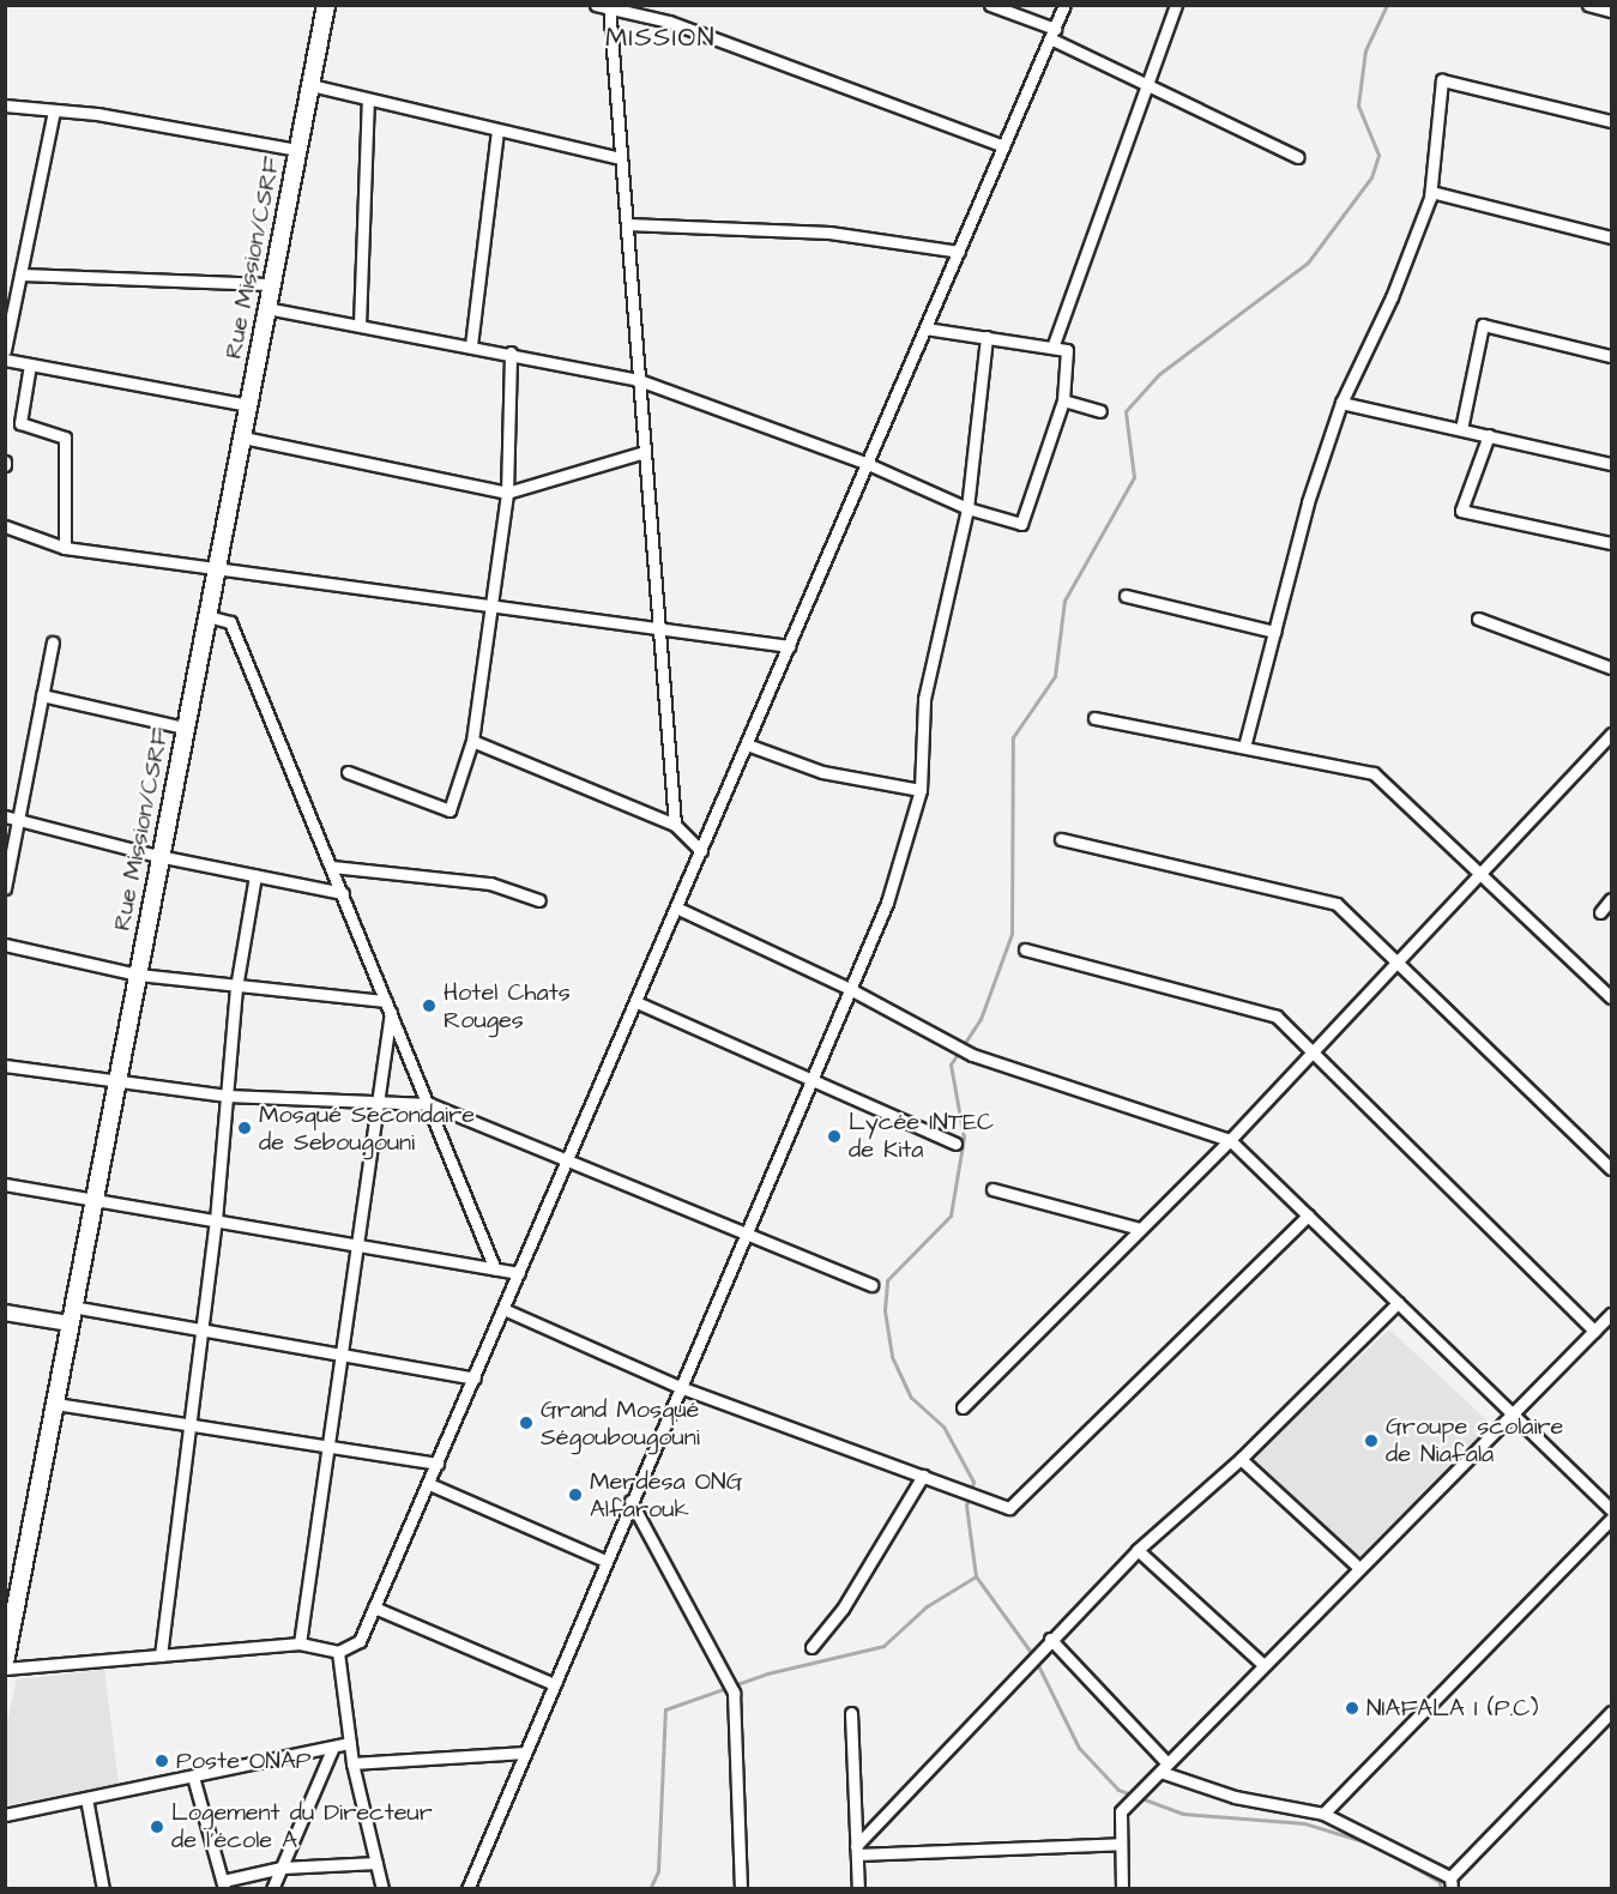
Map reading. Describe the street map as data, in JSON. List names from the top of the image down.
{
  "streets": {
    "main road": ["Rue Mission/CSRF"]
  },
  "districts": ["MISSION"],
  "places": [
    "Hotel Chats Rouges",
    "Mosqué Secondaire de Sebougouni",
    "Lycée INTEC de Kita",
    "Grand Mosqué Ségoubougouni",
    "Groupe scolaire de Niafala",
    "Merdesa ONG Alfarouk",
    "NIAFALA I (P.C)",
    "Poste ONAP",
    "Logement du Directeur de l'école A"
  ]
}
